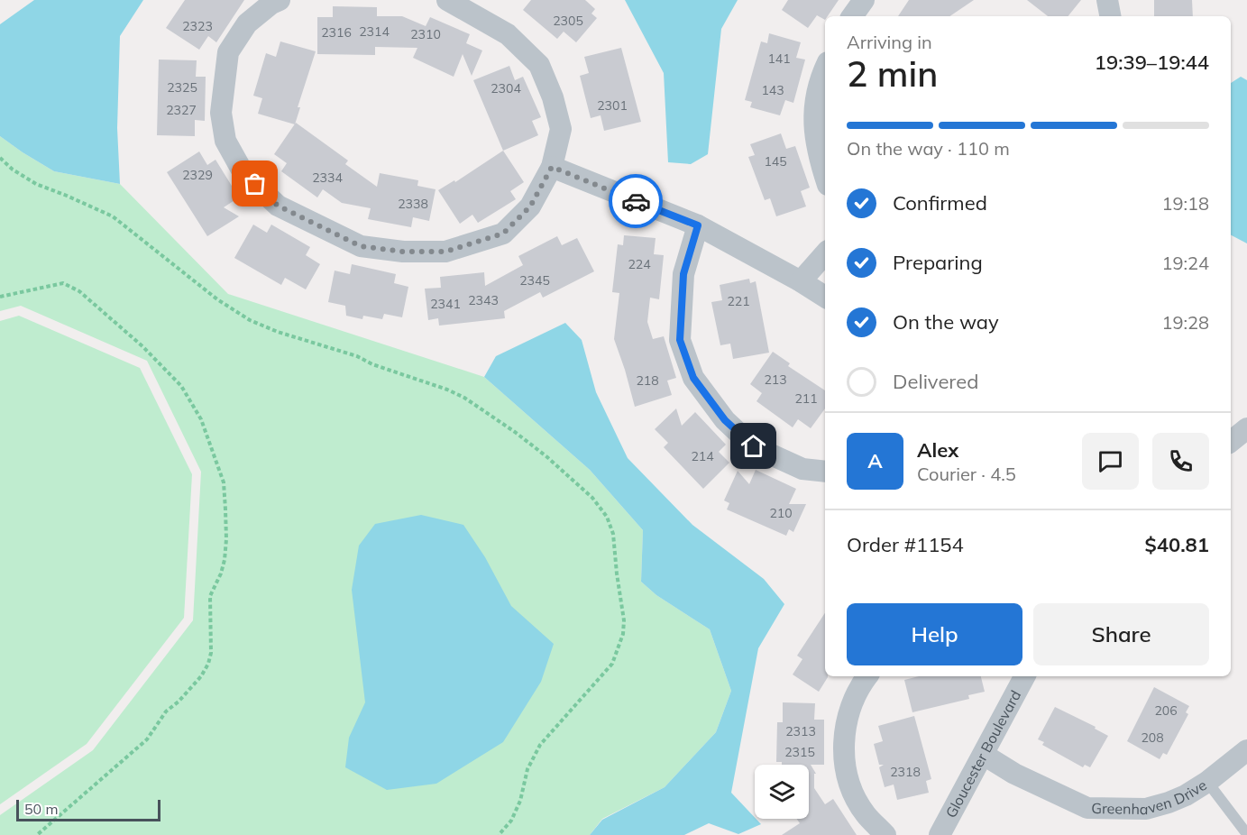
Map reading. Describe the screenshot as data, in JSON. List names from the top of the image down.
{
  "streets": {
    "street": ["Gloucester Boulevard", "Greenhaven Drive"]
  },
  "crossings": [
    ["Gloucester Boulevard", "Greenhaven Drive"]
  ],
  "house_numbers": [
    "2305",
    "2323",
    "2314",
    "2316",
    "2310",
    "141",
    "2325",
    "2304",
    "143",
    "2301",
    "2327",
    "145",
    "2329",
    "2334",
    "2338",
    "224",
    "2345",
    "2343",
    "221",
    "2341",
    "213",
    "218",
    "211",
    "214",
    "210",
    "206",
    "2313",
    "208",
    "2315",
    "2318"
  ],
  "scale_bar": "50 m",
  "page": {
    "heading": ["2 min", "Arriving in", "19:39–19:44"],
    "panel": [
      "Alex",
      "Courier · 4.5",
      "Order #1154",
      "$40.81"
    ],
    "bar": "On the way · 110 m",
    "list": [
      ["Confirmed", "19:18"],
      ["Preparing", "19:24"],
      ["On the way", "19:28"],
      "Delivered"
    ],
    "round": "A",
    "buttons": ["Help", "Share"],
    "scale": "50 m"
  }
}
